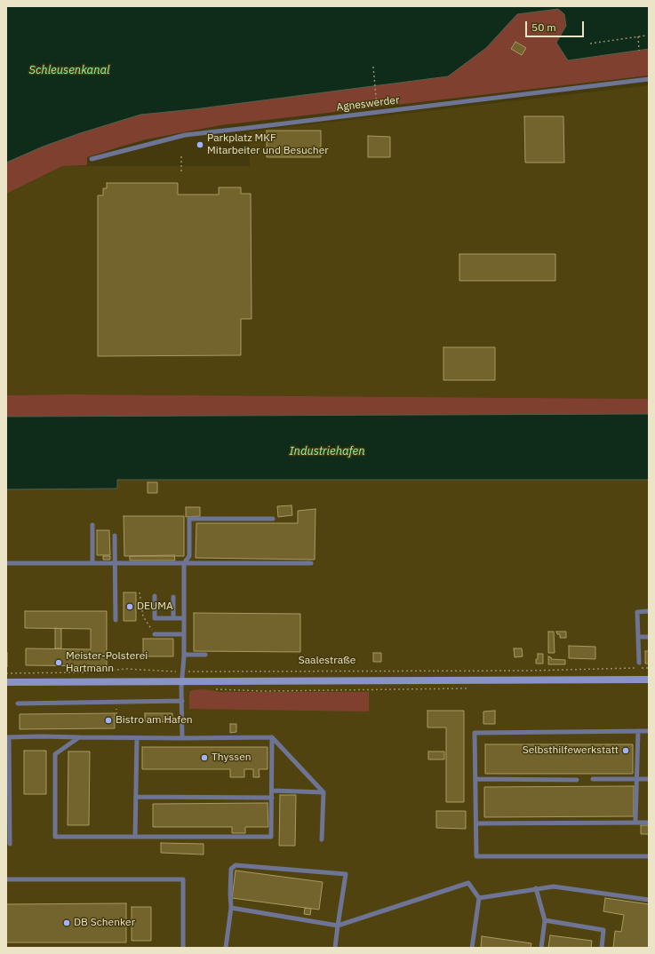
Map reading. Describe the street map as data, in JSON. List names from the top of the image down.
{
  "streets": {
    "main road": ["Saalestraße"],
    "lane": ["Agneswerder"]
  },
  "water": ["Schleusenkanal", "Industriehafen"],
  "places": [
    "Parkplatz MKF Mitarbeiter und Besucher",
    "DEUMA",
    "Meister-Polsterei Hartmann",
    "Bistro am Hafen",
    "Selbsthilfewerkstatt",
    "Thyssen",
    "DB Schenker"
  ],
  "scale_bar": "50 m"
}
